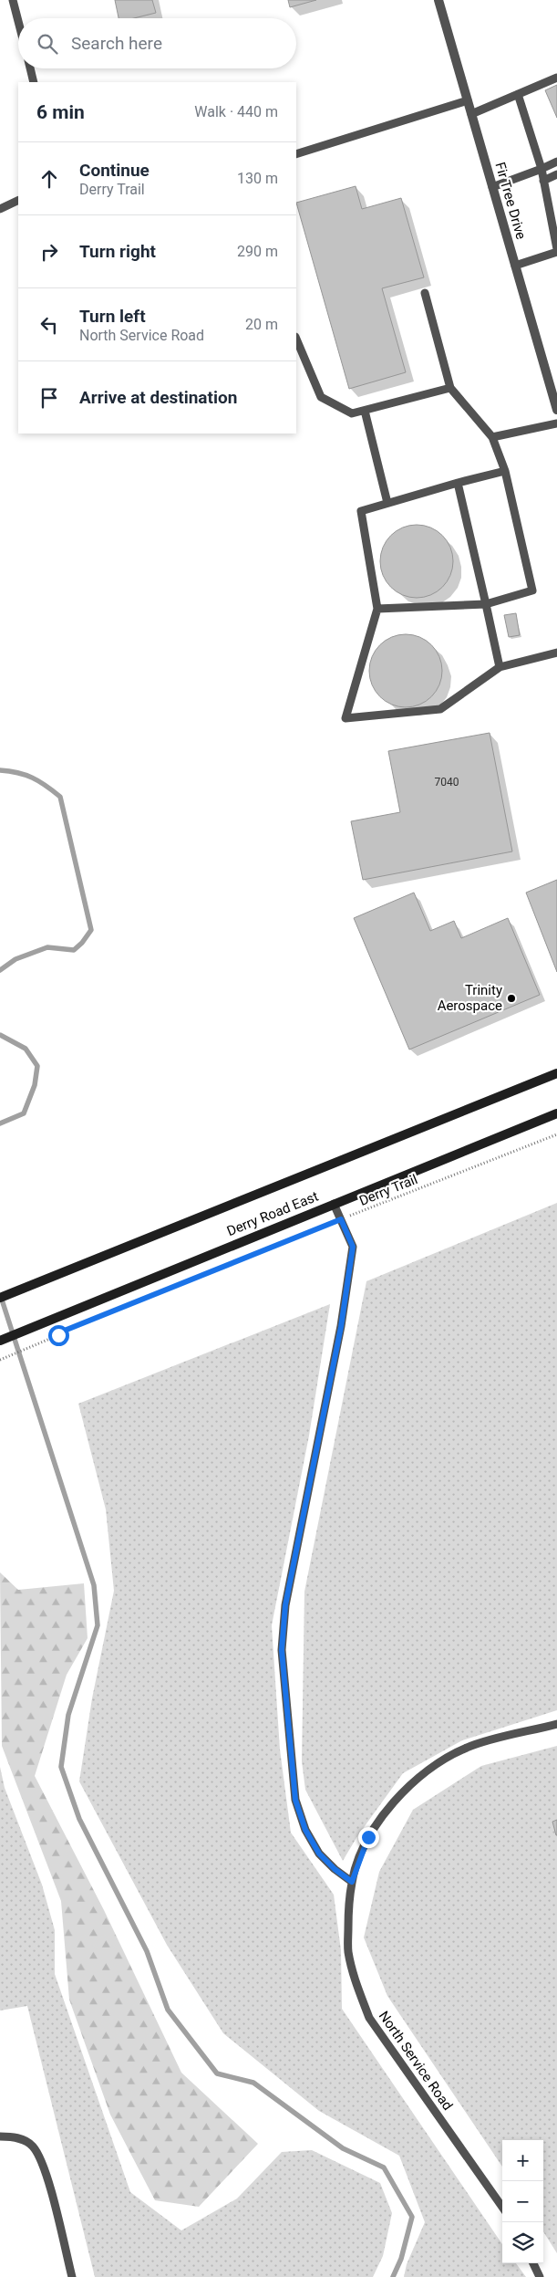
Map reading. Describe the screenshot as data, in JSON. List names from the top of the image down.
{
  "streets": {
    "main road": ["Derry Road East"],
    "street": ["Fir Tree Drive"],
    "lane": ["North Service Road"],
    "path": ["Derry Trail"]
  },
  "places": ["Trinity Aerospace"],
  "house_numbers": ["7040"],
  "page": {
    "search": "Search here",
    "heading": ["6 min", "Walk · 440 m"],
    "list": [
      ["Continue", "Derry Trail", "130 m"],
      ["Turn right", "290 m"],
      ["Turn left", "North Service Road", "20 m"],
      "Arrive at destination"
    ],
    "map_buttons": ["+", "−"]
  }
}
